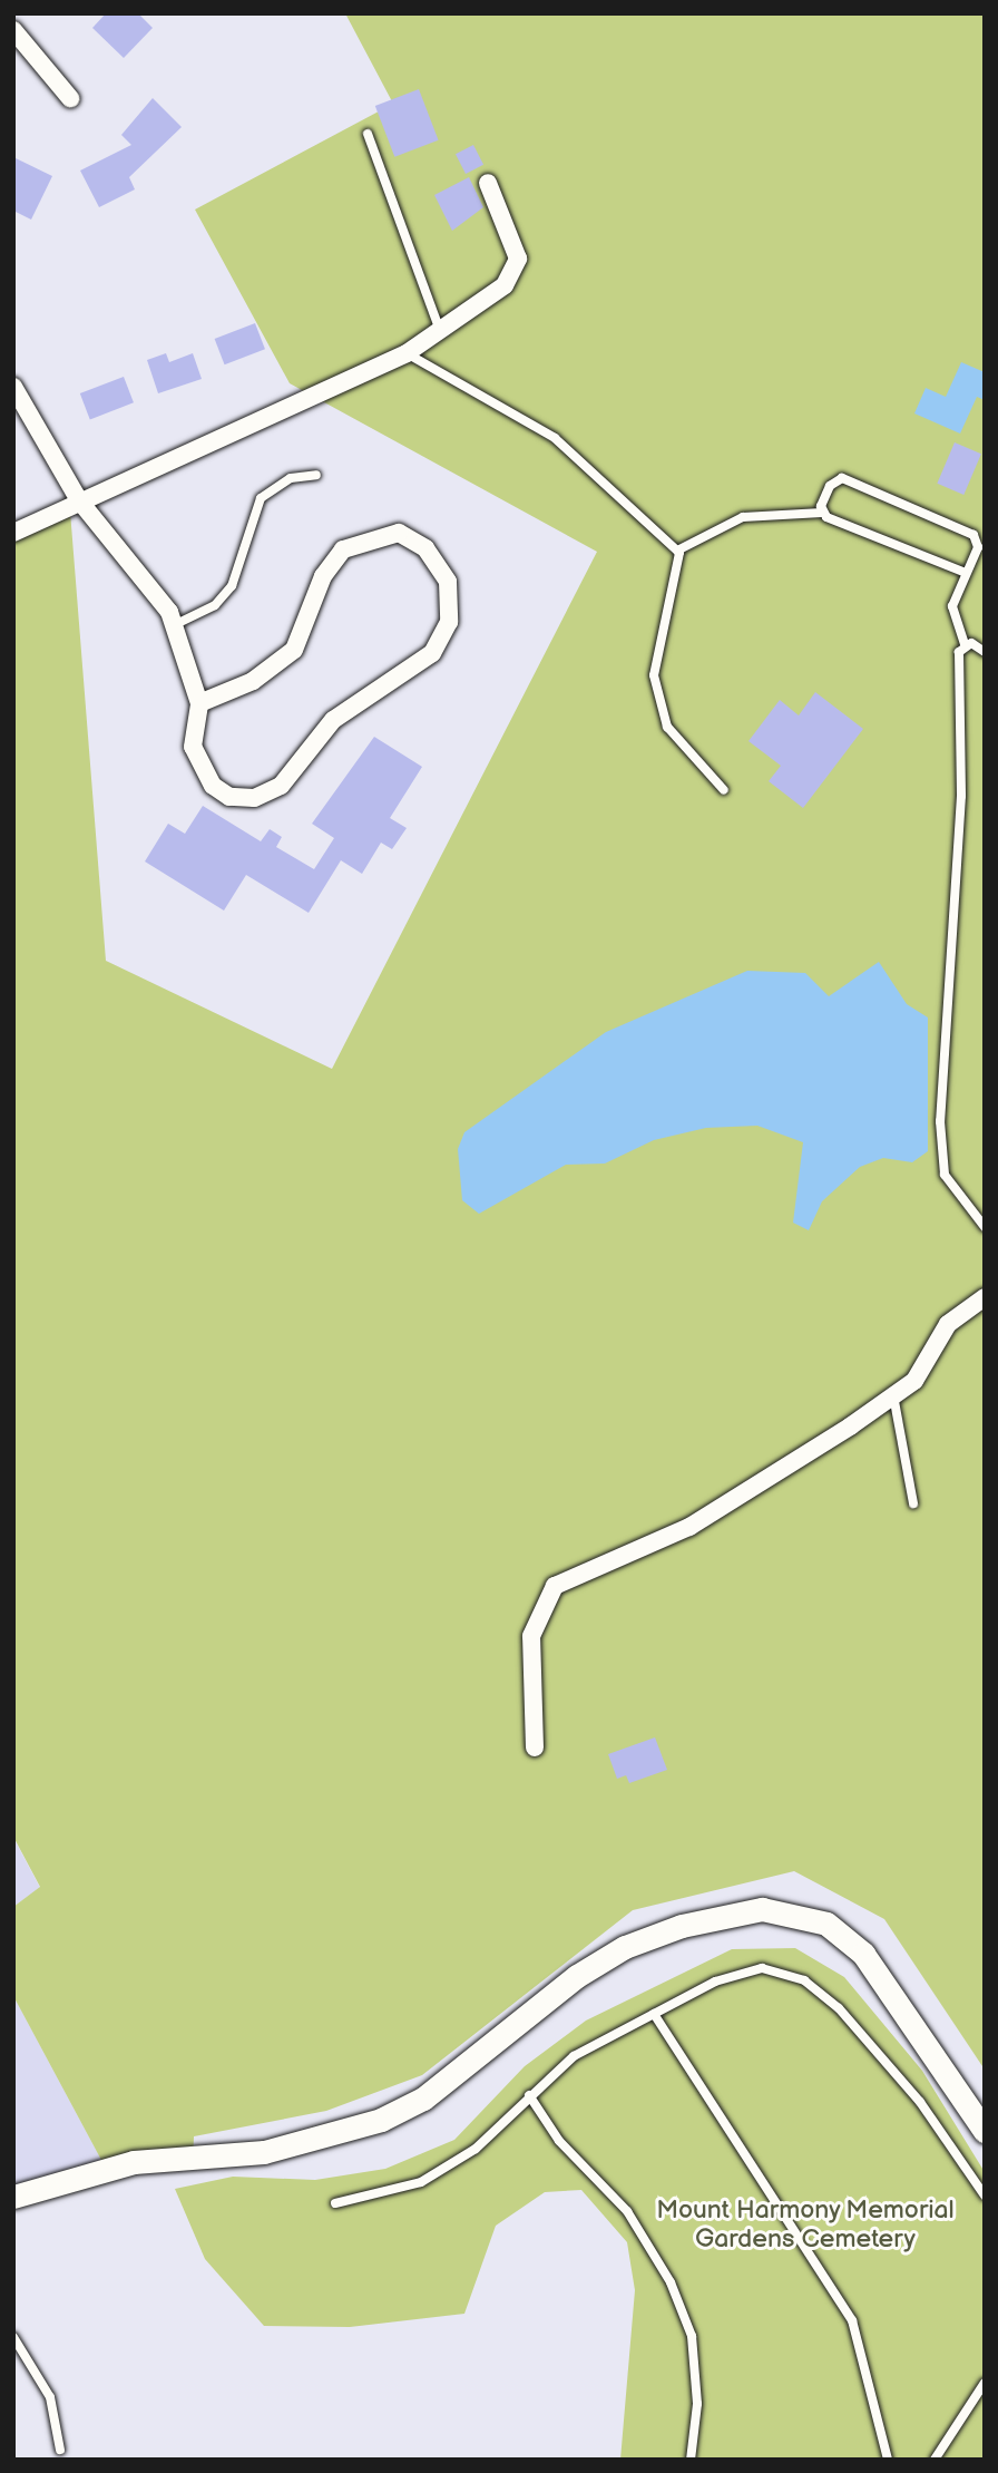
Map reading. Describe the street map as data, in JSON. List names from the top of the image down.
{
  "parks": ["Mount Harmony Memorial Gardens Cemetery"]
}
